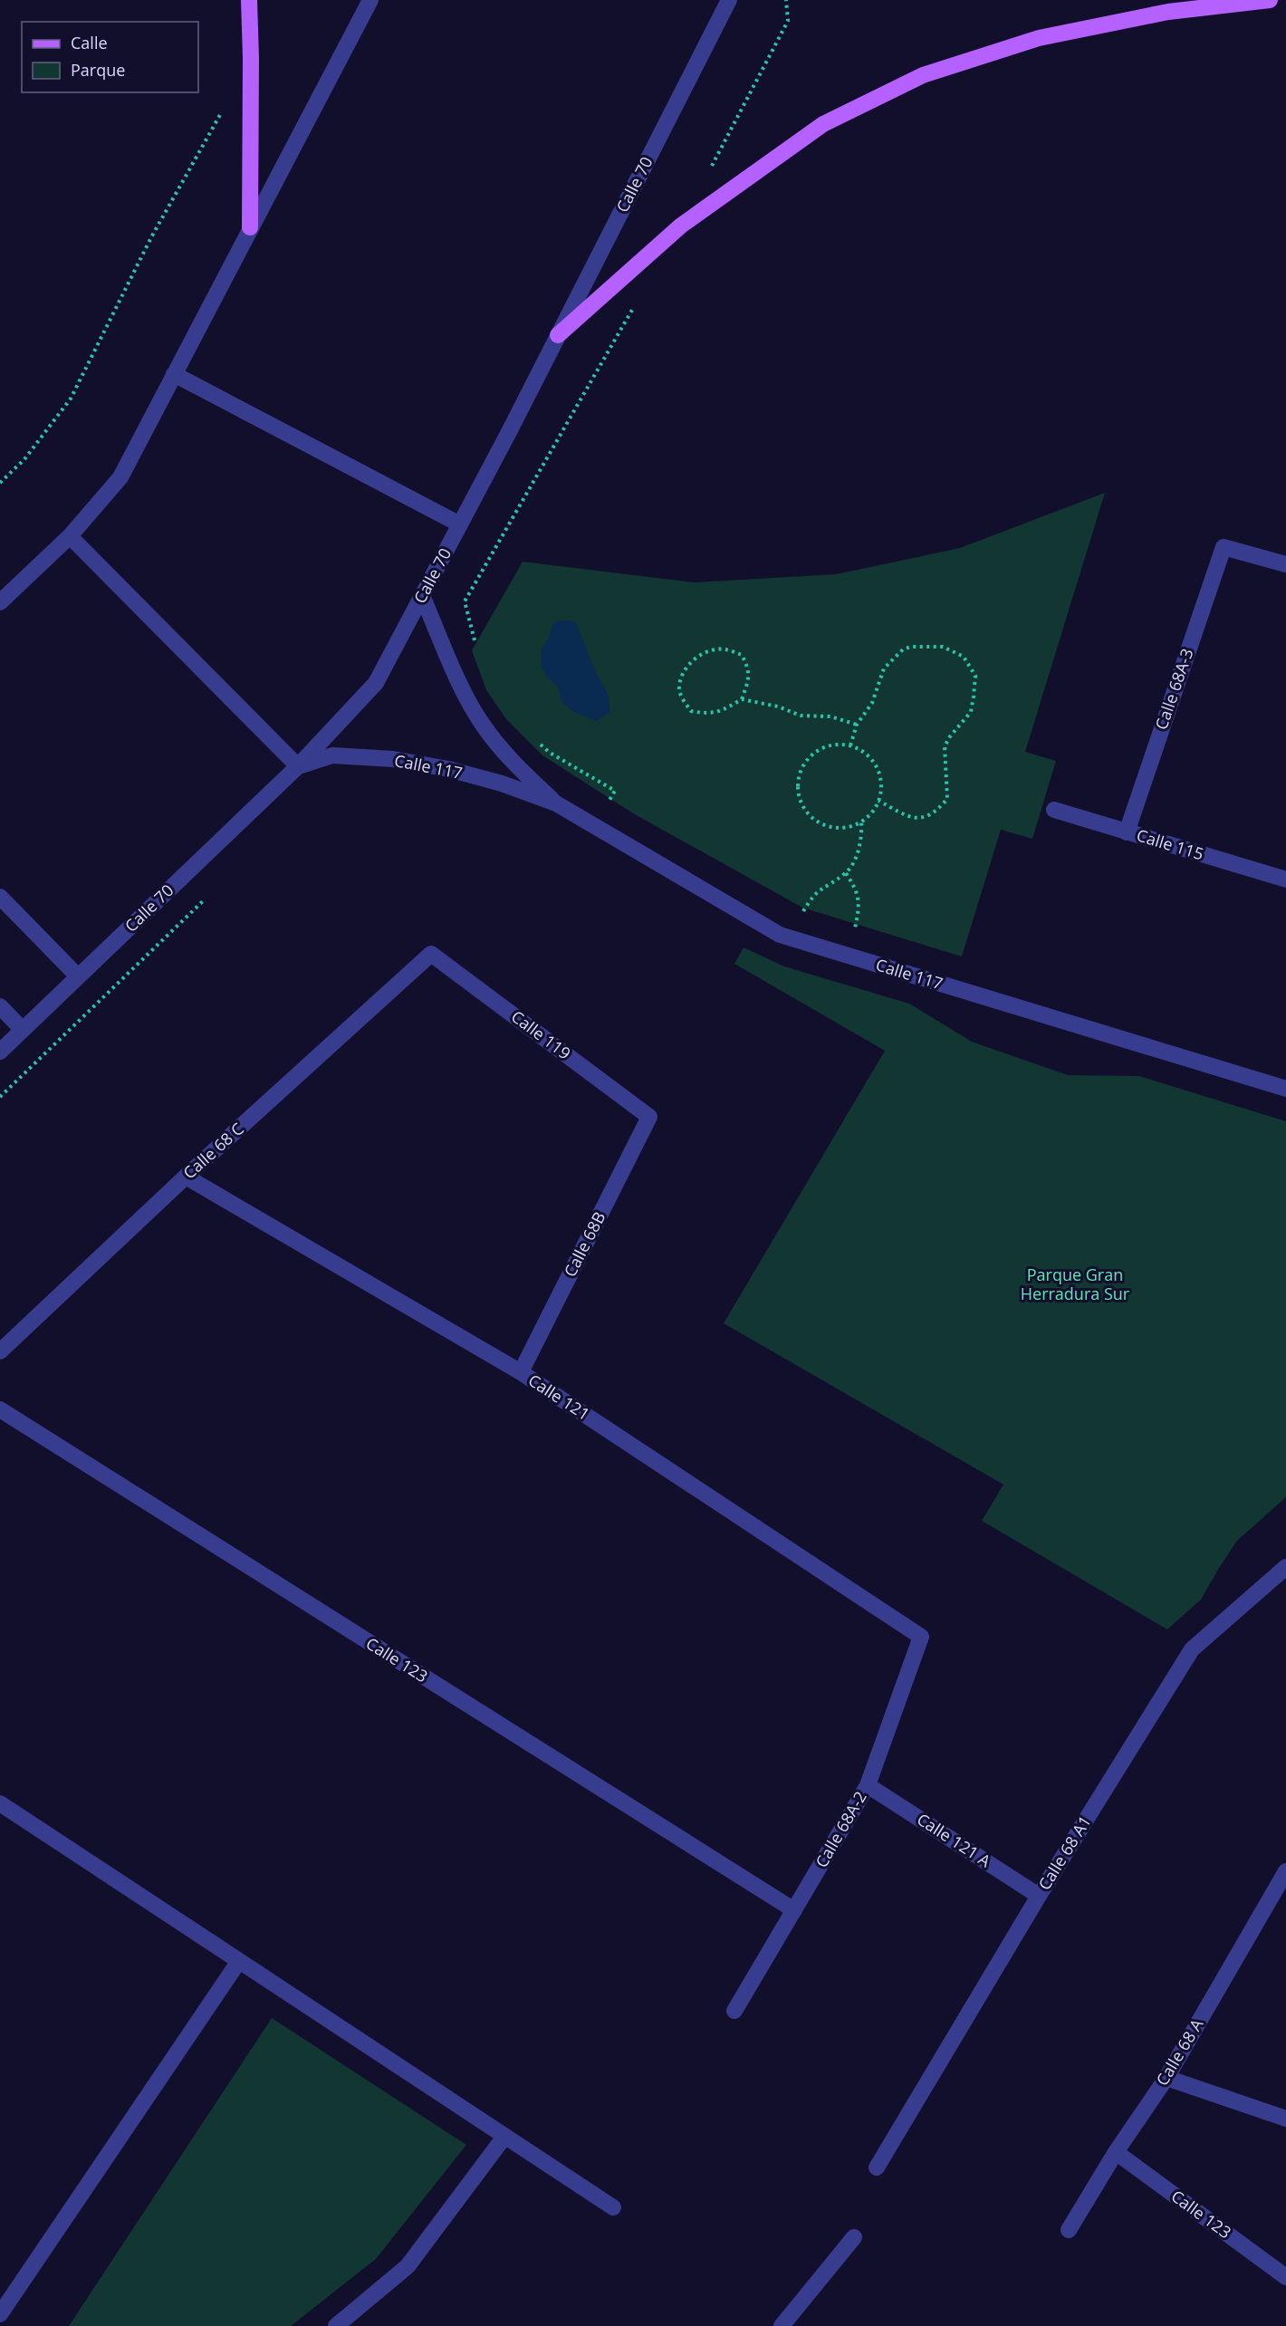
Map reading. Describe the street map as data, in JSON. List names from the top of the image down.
{
  "streets": {
    "street": [
      "Calle 70",
      "Calle 68A-3",
      "Calle 117",
      "Calle 115",
      "Calle 119",
      "Calle 68 C",
      "Calle 68B",
      "Calle 121",
      "Calle 123",
      "Calle 68A-2",
      "Calle 121 A",
      "Calle 68 A1",
      "Calle 68 A"
    ]
  },
  "crossings": [
    ["Calle 70", "Calle 117"],
    ["Calle 68A-3", "Calle 115"],
    ["Calle 119", "Calle 68 C"],
    ["Calle 119", "Calle 68B"],
    ["Calle 68 C", "Calle 121"],
    ["Calle 68B", "Calle 121"],
    ["Calle 121", "Calle 68A-2"],
    ["Calle 123", "Calle 68A-2"],
    ["Calle 123", "Calle 68 A"],
    ["Calle 68A-2", "Calle 121 A"],
    ["Calle 121 A", "Calle 68 A1"]
  ],
  "parks": ["Parque Gran Herradura Sur"],
  "legend": ["Calle", "Parque"]
}
